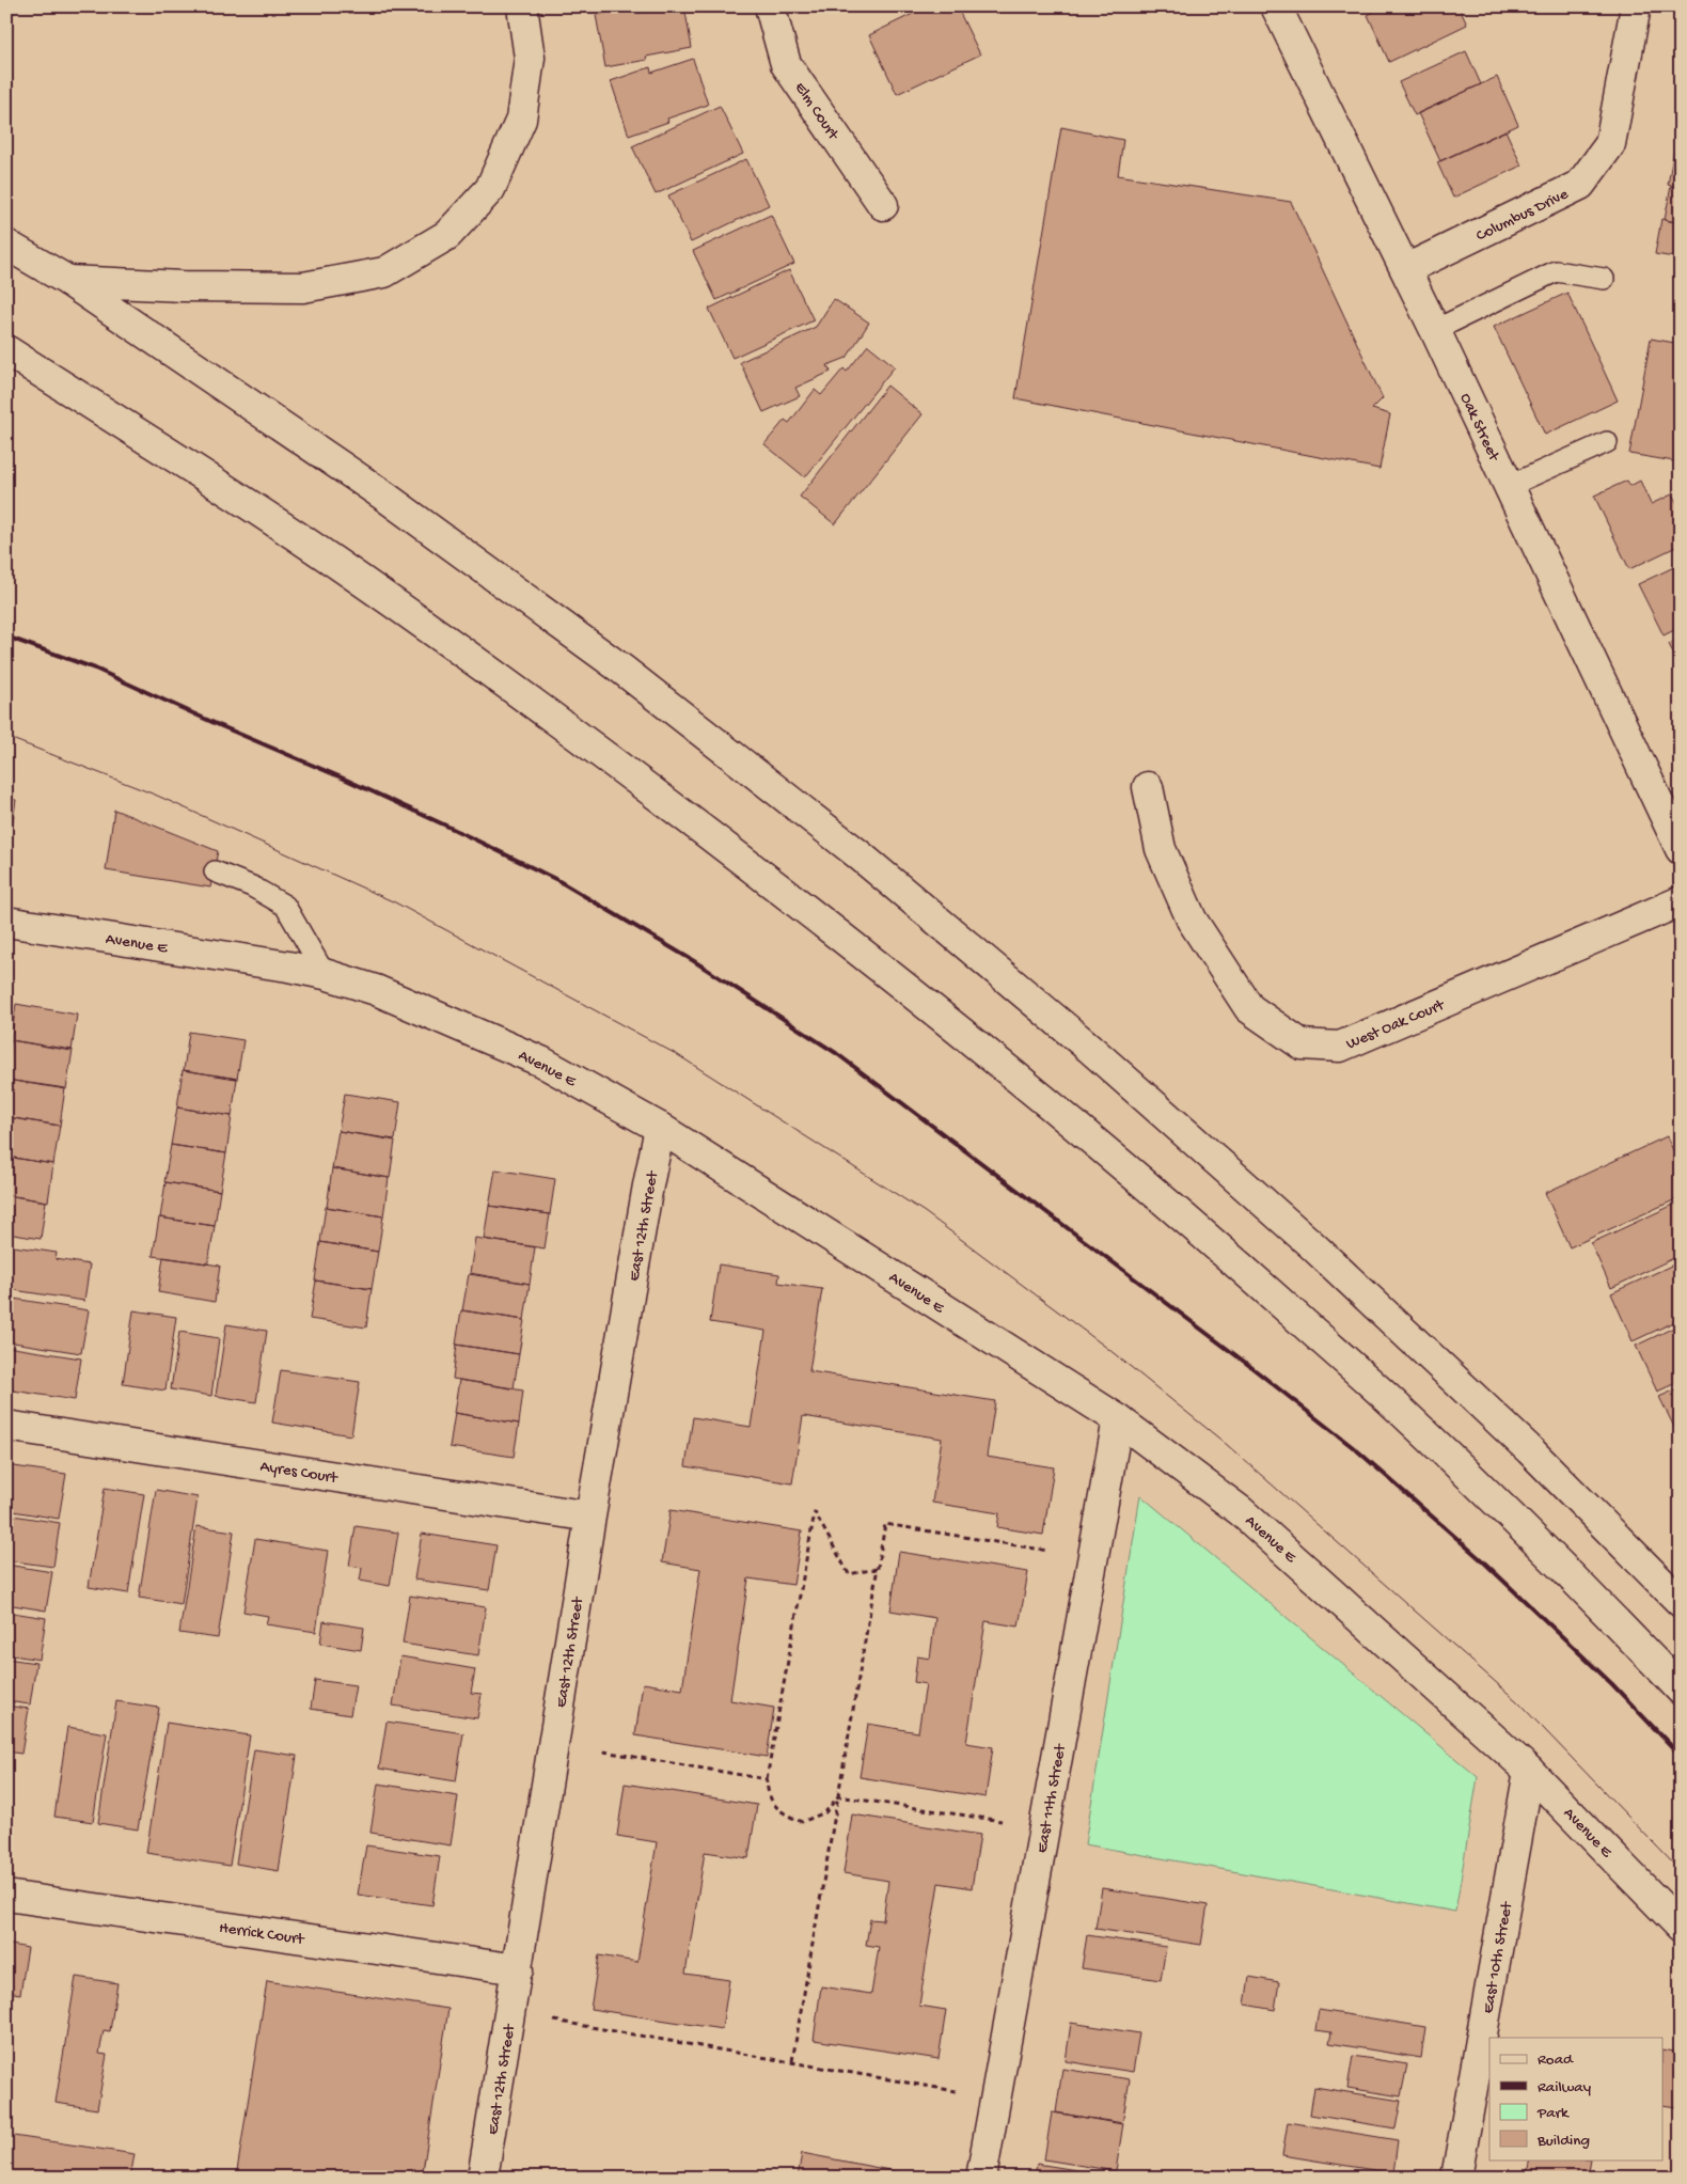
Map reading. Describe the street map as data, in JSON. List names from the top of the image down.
{
  "streets": {
    "main road": [
      "Elm Court",
      "Columbus Drive",
      "Oak Street",
      "Avenue E",
      "West Oak Court",
      "East 12th Street",
      "Ayres Court",
      "East 11th Street",
      "Herrick Court",
      "East 10th Street"
    ]
  },
  "crossings": [
    ["Columbus Drive", "Oak Street"],
    ["Avenue E", "East 12th Street"],
    ["Avenue E", "East 11th Street"],
    ["Avenue E", "East 10th Street"],
    ["East 12th Street", "Ayres Court"],
    ["East 12th Street", "Herrick Court"]
  ],
  "legend": [
    "Road",
    "Railway",
    "Park",
    "Building"
  ]
}
